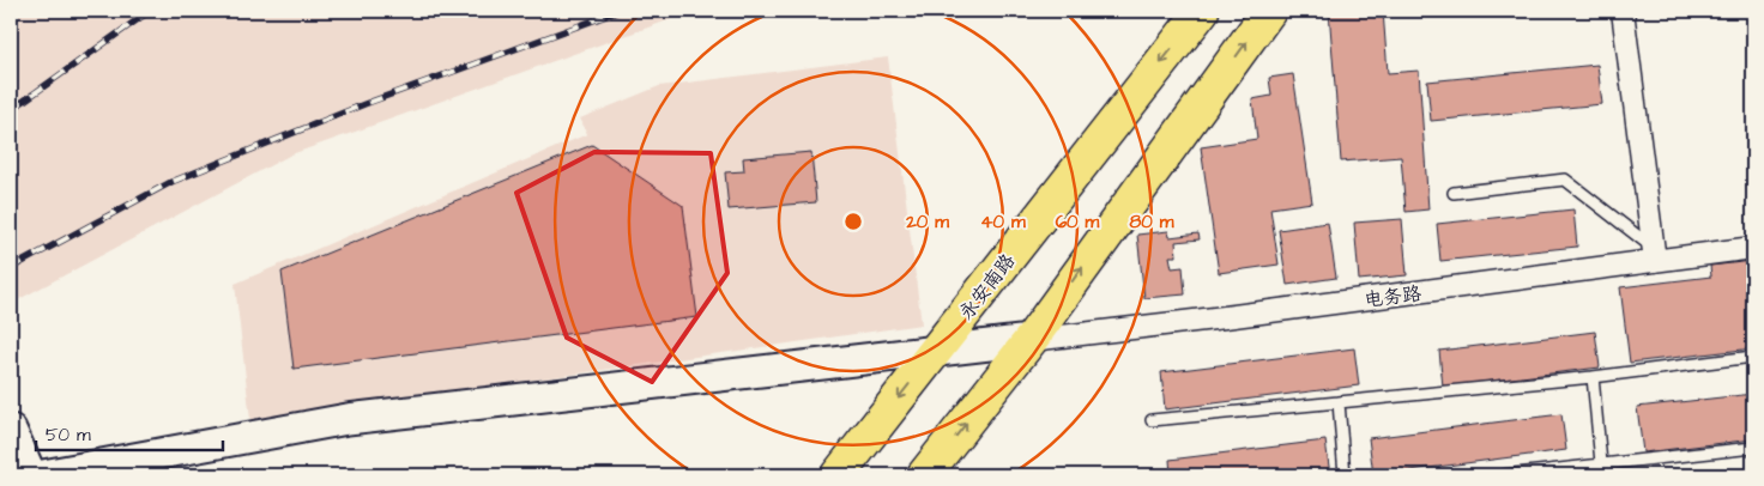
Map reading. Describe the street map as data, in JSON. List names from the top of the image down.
{
  "streets": {
    "main road": ["永安南路"],
    "street": ["电务路"]
  },
  "scale_bar": "50 m",
  "rings": [
    "20 m",
    "40 m",
    "60 m",
    "80 m"
  ]
}
